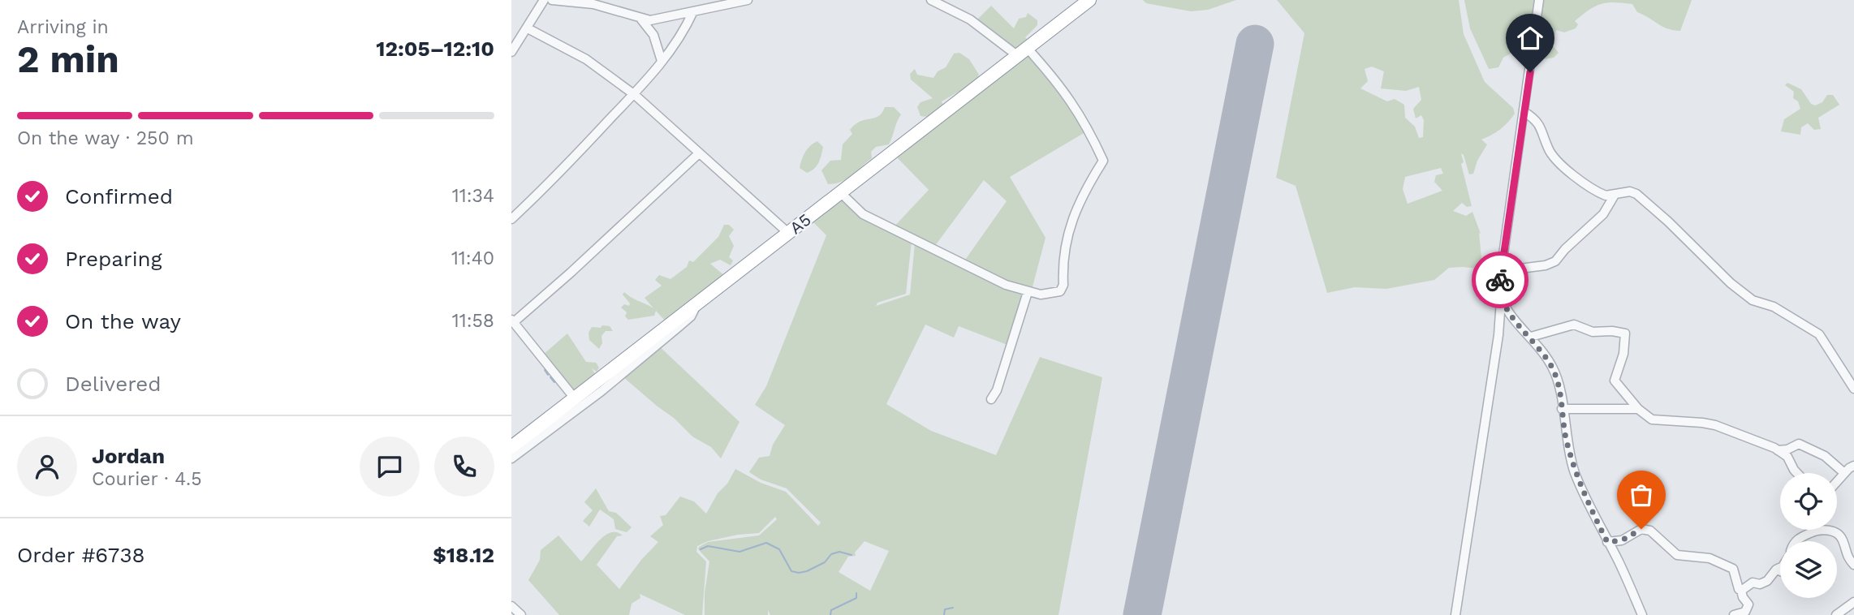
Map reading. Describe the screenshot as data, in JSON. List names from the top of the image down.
{
  "streets": {
    "highway": ["A5"]
  },
  "page": {
    "heading": ["2 min", "Arriving in", "12:05–12:10"],
    "panel": [
      "Jordan",
      "Courier · 4.5",
      "Order #6738",
      "$18.12"
    ],
    "bar": "On the way · 250 m",
    "list": [
      ["Confirmed", "11:34"],
      ["Preparing", "11:40"],
      ["On the way", "11:58"],
      "Delivered"
    ]
  }
}
